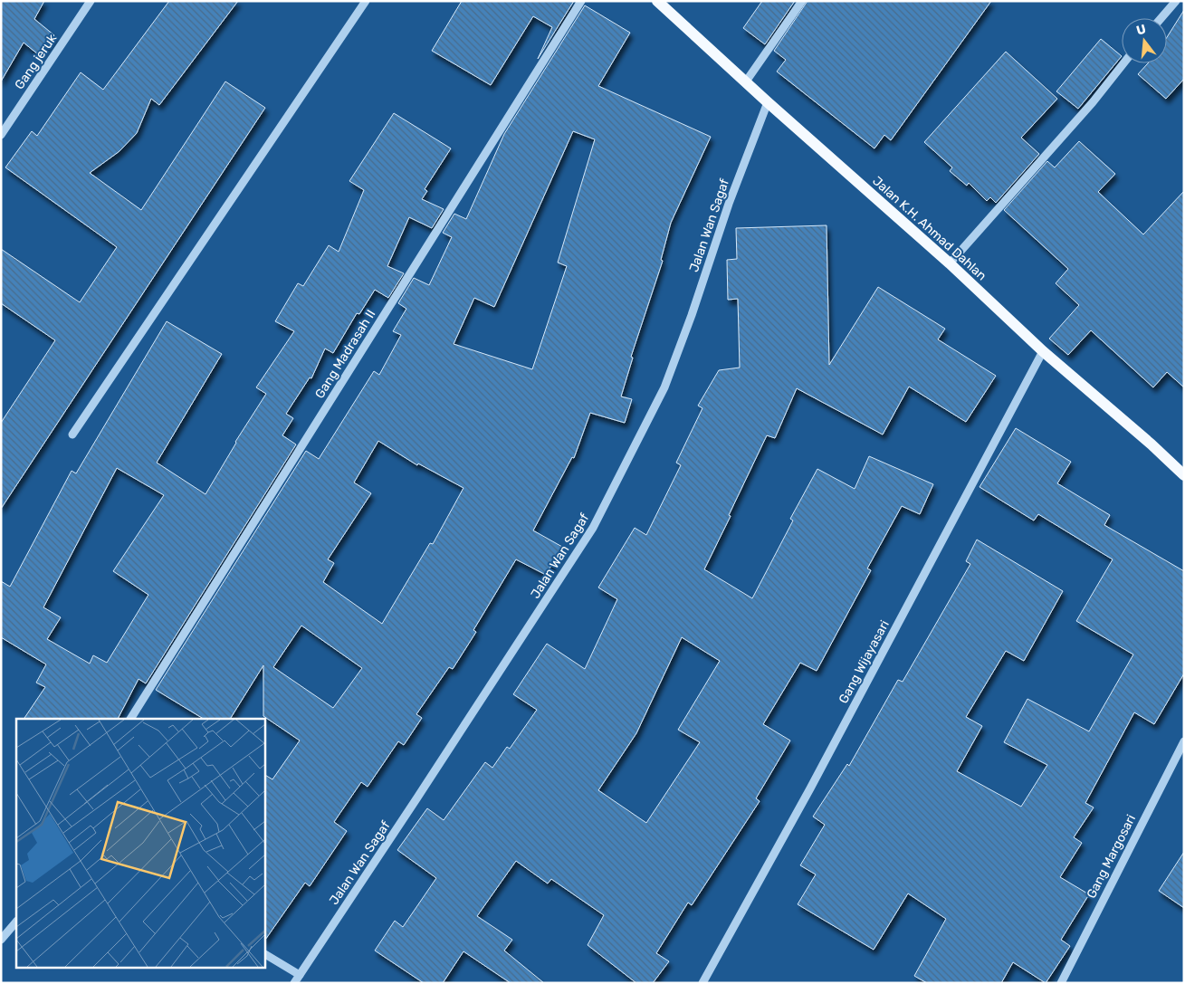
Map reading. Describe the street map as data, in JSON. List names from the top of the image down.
{
  "streets": {
    "main road": ["Jalan K.H. Ahmad Dahlan"],
    "street": [
      "Gang jeruk",
      "Jalan Wan Sagaf",
      "Gang Madrasah II",
      "Gang Wijayasari",
      "Gang Margosari"
    ]
  },
  "crossings": [
    ["Jalan Wan Sagaf", "Jalan K.H. Ahmad Dahlan"],
    ["Jalan K.H. Ahmad Dahlan", "Gang Wijayasari"]
  ],
  "north": "top"
}
